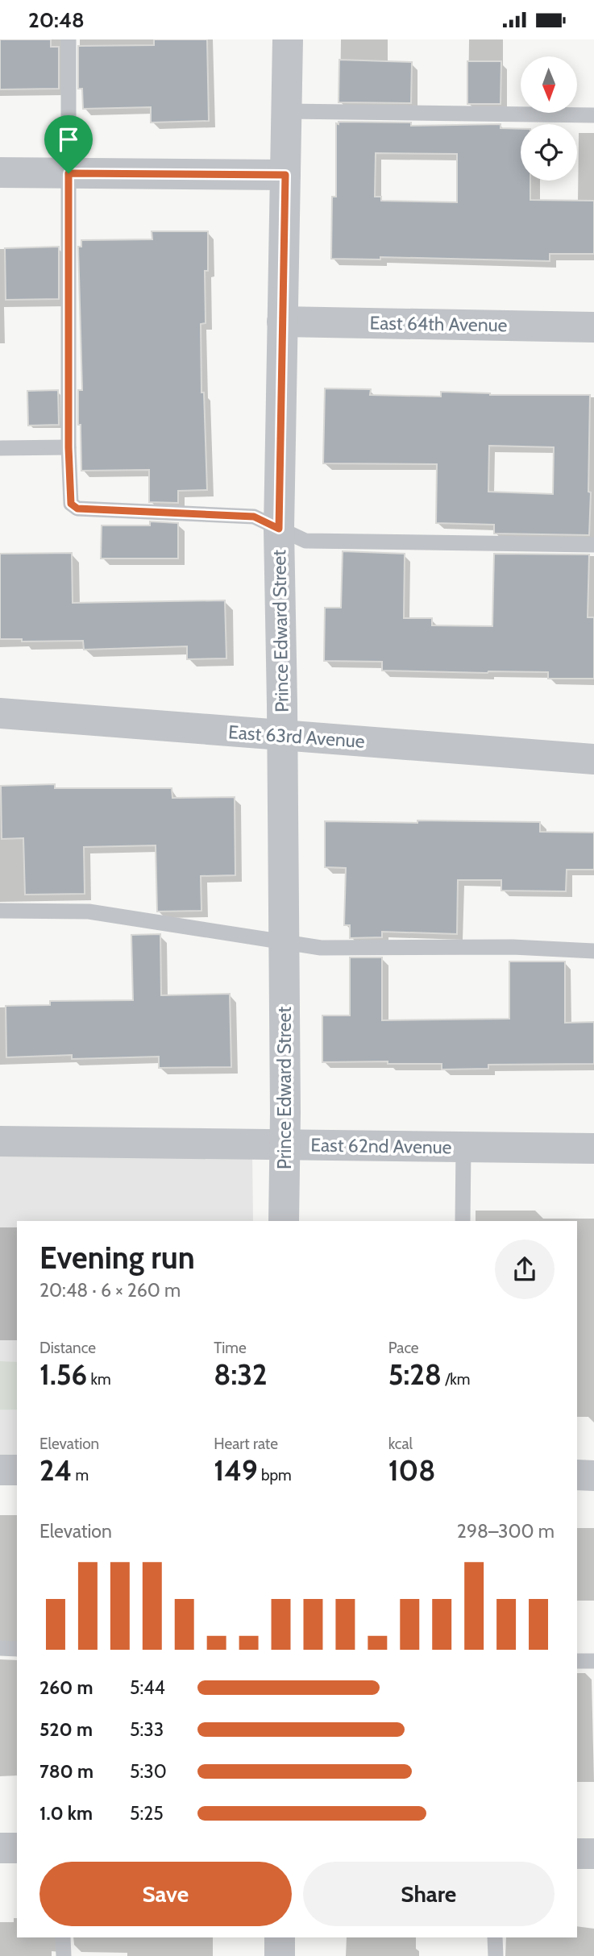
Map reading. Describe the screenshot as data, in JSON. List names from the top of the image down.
{
  "streets": {
    "street": [
      "East 64th Avenue",
      "Prince Edward Street",
      "East 63rd Avenue",
      "East 62nd Avenue"
    ]
  },
  "crossings": [
    ["East 64th Avenue", "Prince Edward Street"],
    ["Prince Edward Street", "East 63rd Avenue"],
    ["Prince Edward Street", "East 62nd Avenue"]
  ],
  "north": "bottom",
  "page": {
    "status": "20:48",
    "heading": ["Evening run", "20:48 · 6 × 260 m"],
    "stats": [
      ["Distance", "1.56 km"],
      ["Time", "8:32"],
      ["Pace", "5:28 /km"],
      ["Elevation", "24 m"],
      ["Heart rate", "149 bpm"],
      ["kcal", "108"]
    ],
    "chart": ["Elevation", "298–300 m"],
    "list": [
      {
        "name": "260 m",
        "note": "5:44"
      },
      {
        "name": "520 m",
        "note": "5:33"
      },
      {
        "name": "780 m",
        "note": "5:30"
      },
      {
        "name": "1.0 km",
        "note": "5:25"
      }
    ],
    "buttons": ["Save", "Share"]
  }
}
